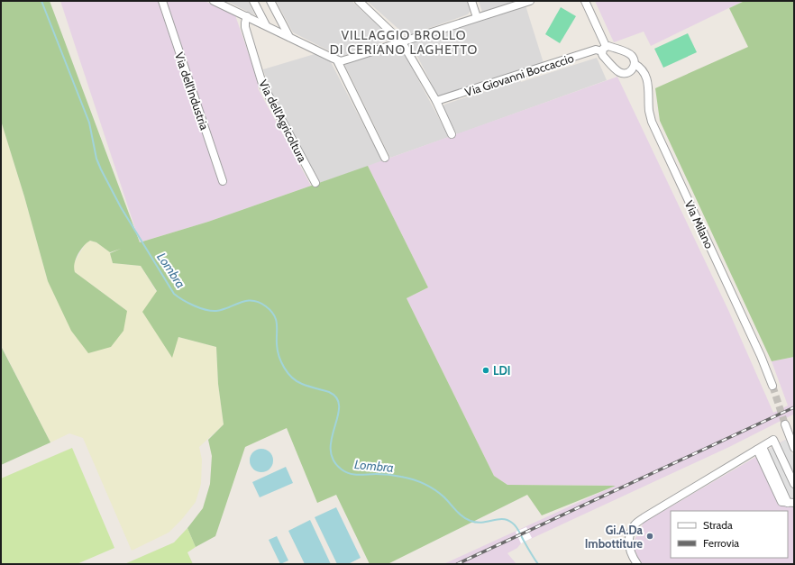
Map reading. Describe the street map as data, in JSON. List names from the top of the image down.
{
  "streets": {
    "street": [
      "Via Giovanni Boccaccio",
      "Via dell'Industria",
      "Via dell'Agricoltura",
      "Via Milano"
    ]
  },
  "crossings": [
    ["Via Giovanni Boccaccio", "Via Milano"]
  ],
  "districts": ["VILLAGGIO BROLLO DI CERIANO LAGHETTO"],
  "water": ["Lombra"],
  "places": ["LDI", "Gi.A.Da Imbottiture"],
  "legend": ["Strada", "Ferrovia"]
}
